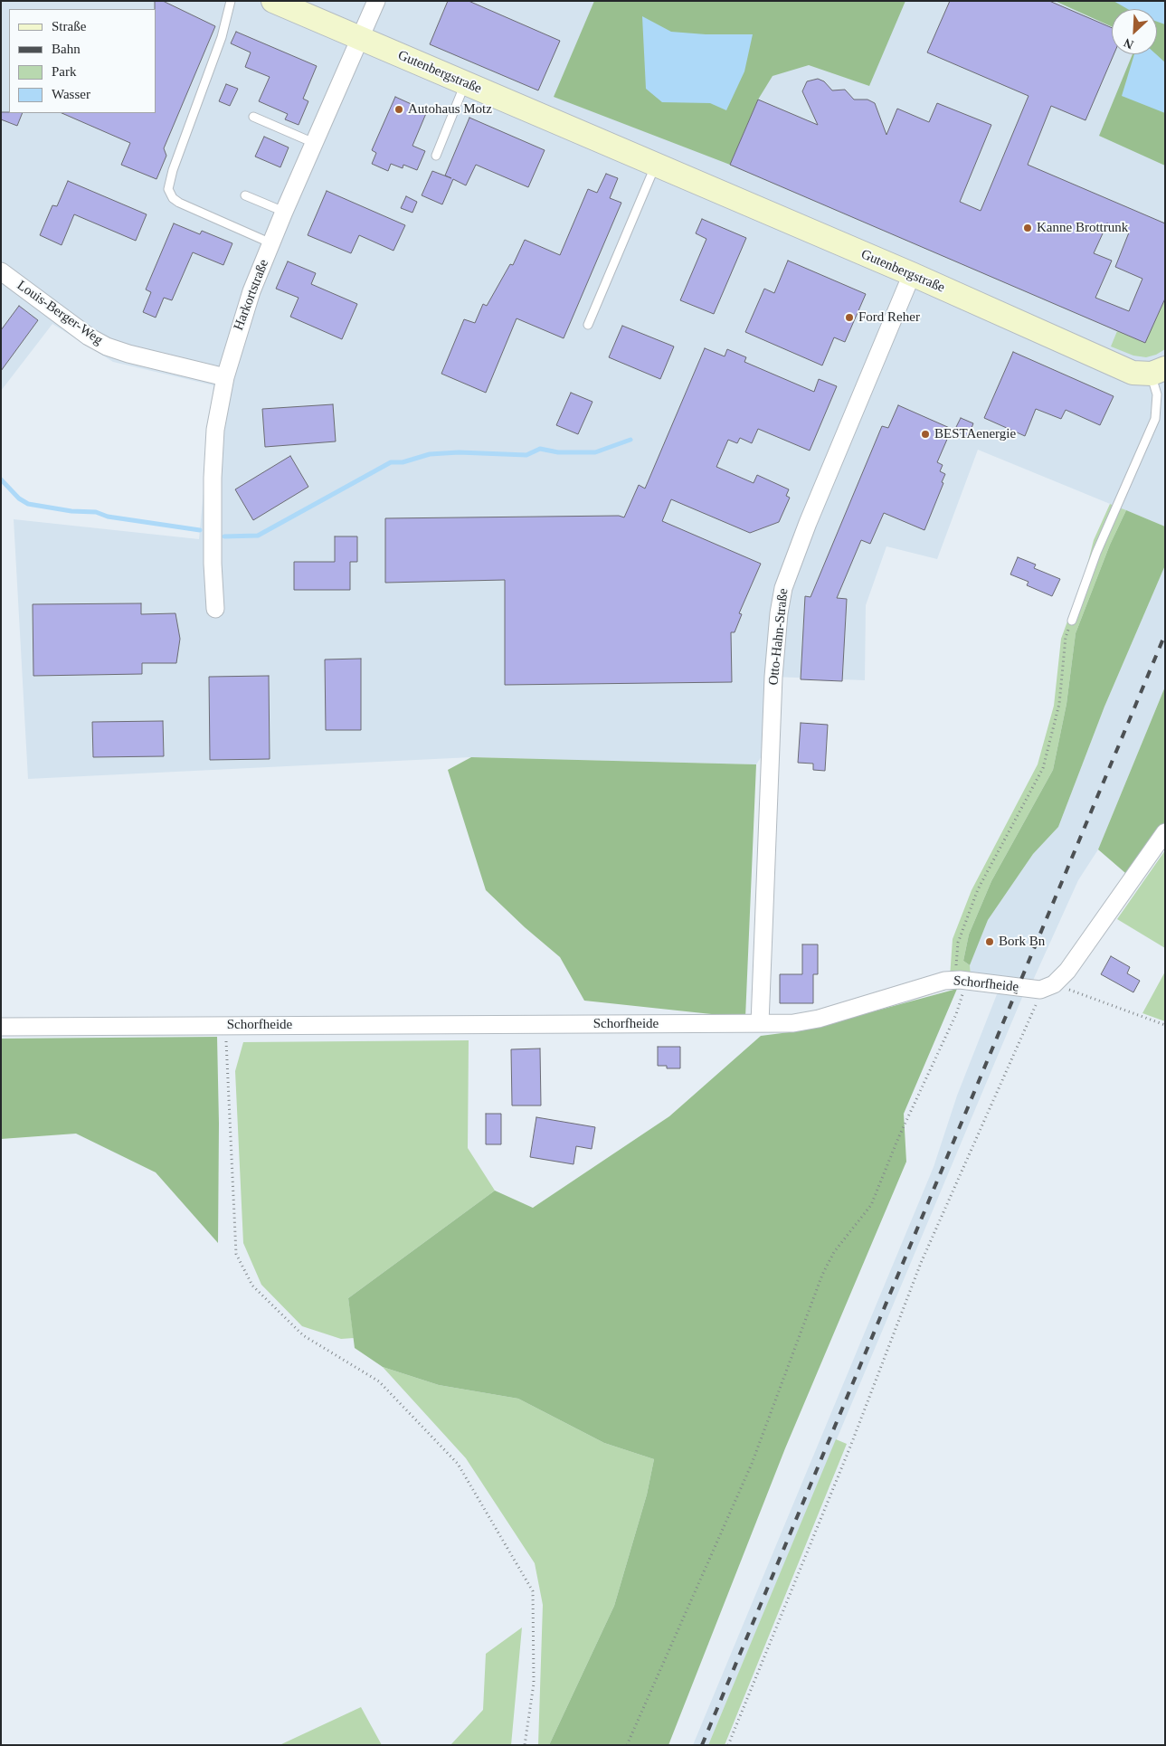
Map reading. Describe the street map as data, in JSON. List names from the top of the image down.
{
  "streets": {
    "street": [
      "Gutenbergstraße",
      "Harkortstraße",
      "Louis-Berger-Weg",
      "Otto-Hahn-Straße",
      "Schorfheide"
    ]
  },
  "crossings": [
    ["Gutenbergstraße", "Harkortstraße"],
    ["Gutenbergstraße", "Otto-Hahn-Straße"],
    ["Harkortstraße", "Louis-Berger-Weg"],
    ["Otto-Hahn-Straße", "Schorfheide"]
  ],
  "places": [
    "Autohaus Motz",
    "Kanne Brottrunk",
    "Ford Reher",
    "BESTAenergie",
    "Bork Bn"
  ],
  "legend": [
    "Straße",
    "Bahn",
    "Park",
    "Wasser"
  ],
  "north": "bottom left"
}
